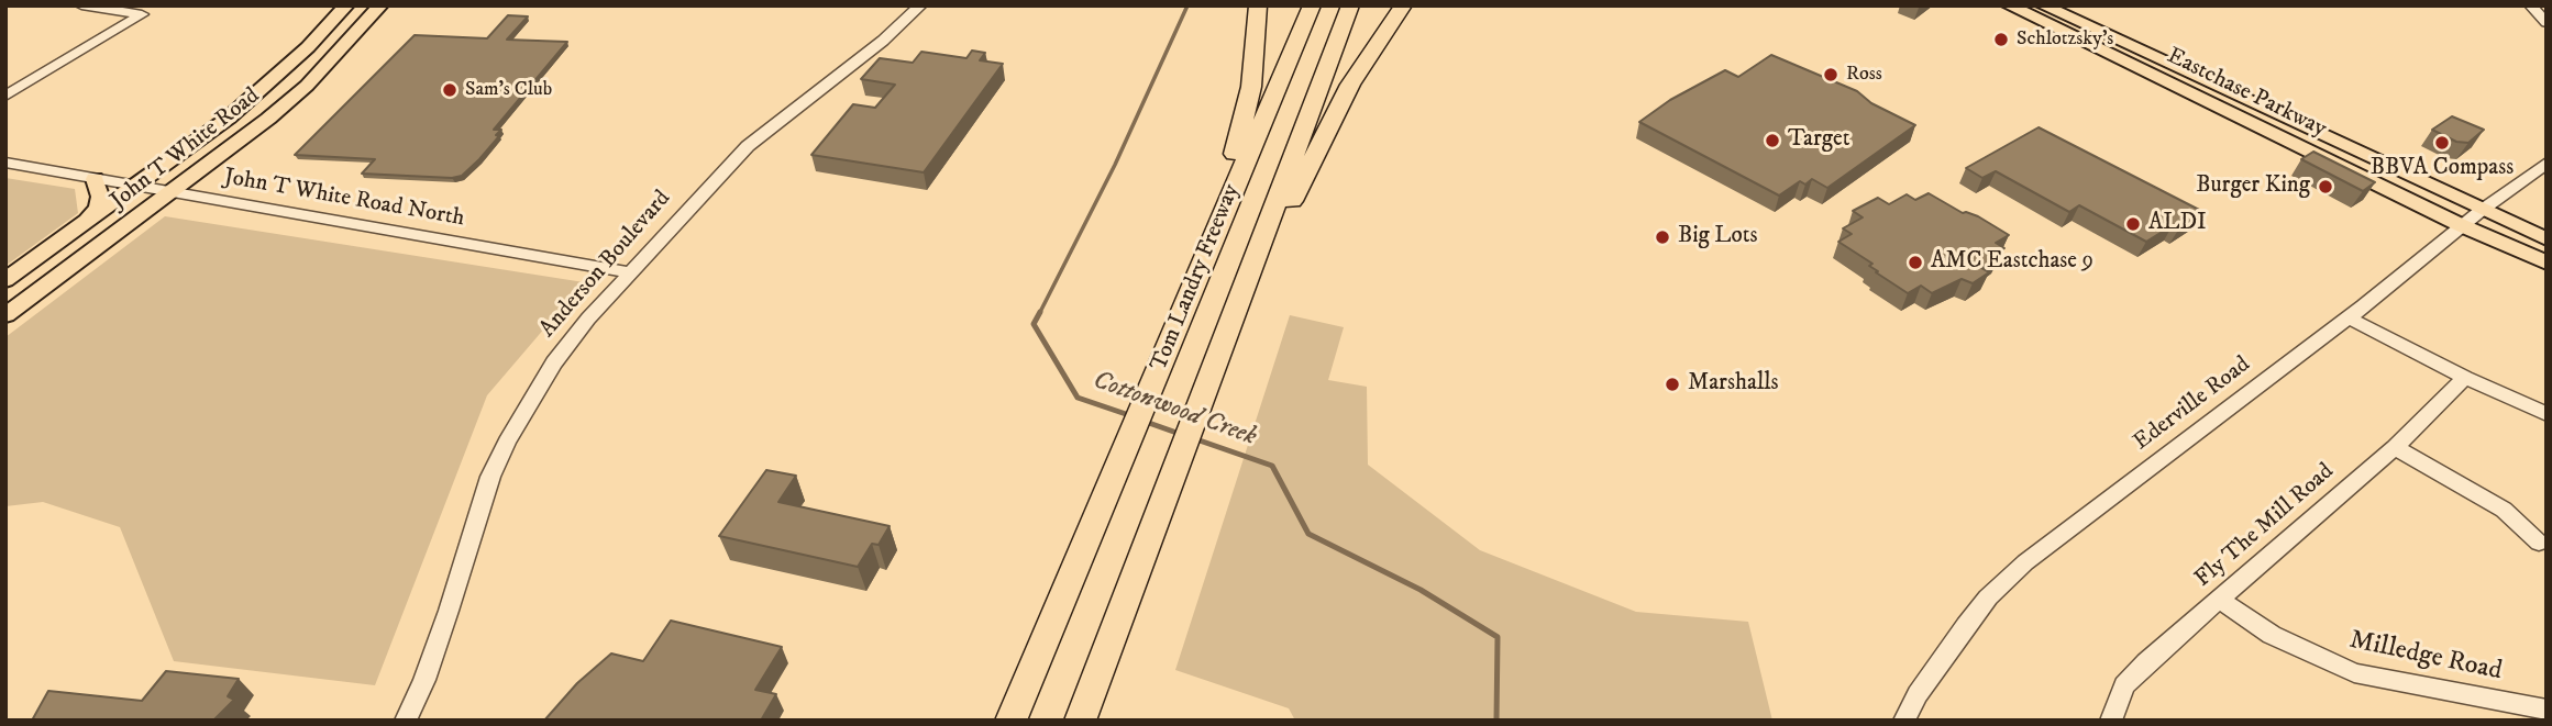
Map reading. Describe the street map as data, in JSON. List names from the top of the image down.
{
  "streets": {
    "highway": ["Tom Landry Freeway"],
    "main road": ["Eastchase Parkway", "John T White Road"],
    "street": [
      "John T White Road North",
      "Anderson Boulevard",
      "Ederville Road",
      "Fly The Mill Road",
      "Milledge Road"
    ]
  },
  "crossings": [
    ["Eastchase Parkway", "Ederville Road"],
    ["John T White Road", "John T White Road North"],
    ["John T White Road North", "Anderson Boulevard"],
    ["Fly The Mill Road", "Milledge Road"]
  ],
  "water": ["Cottonwood Creek"],
  "places": [
    "Schlotzsky's",
    "Ross",
    "Sam's Club",
    "Target",
    "BBVA Compass",
    "Burger King",
    "ALDI",
    "Big Lots",
    "AMC Eastchase 9",
    "Marshalls"
  ]
}
